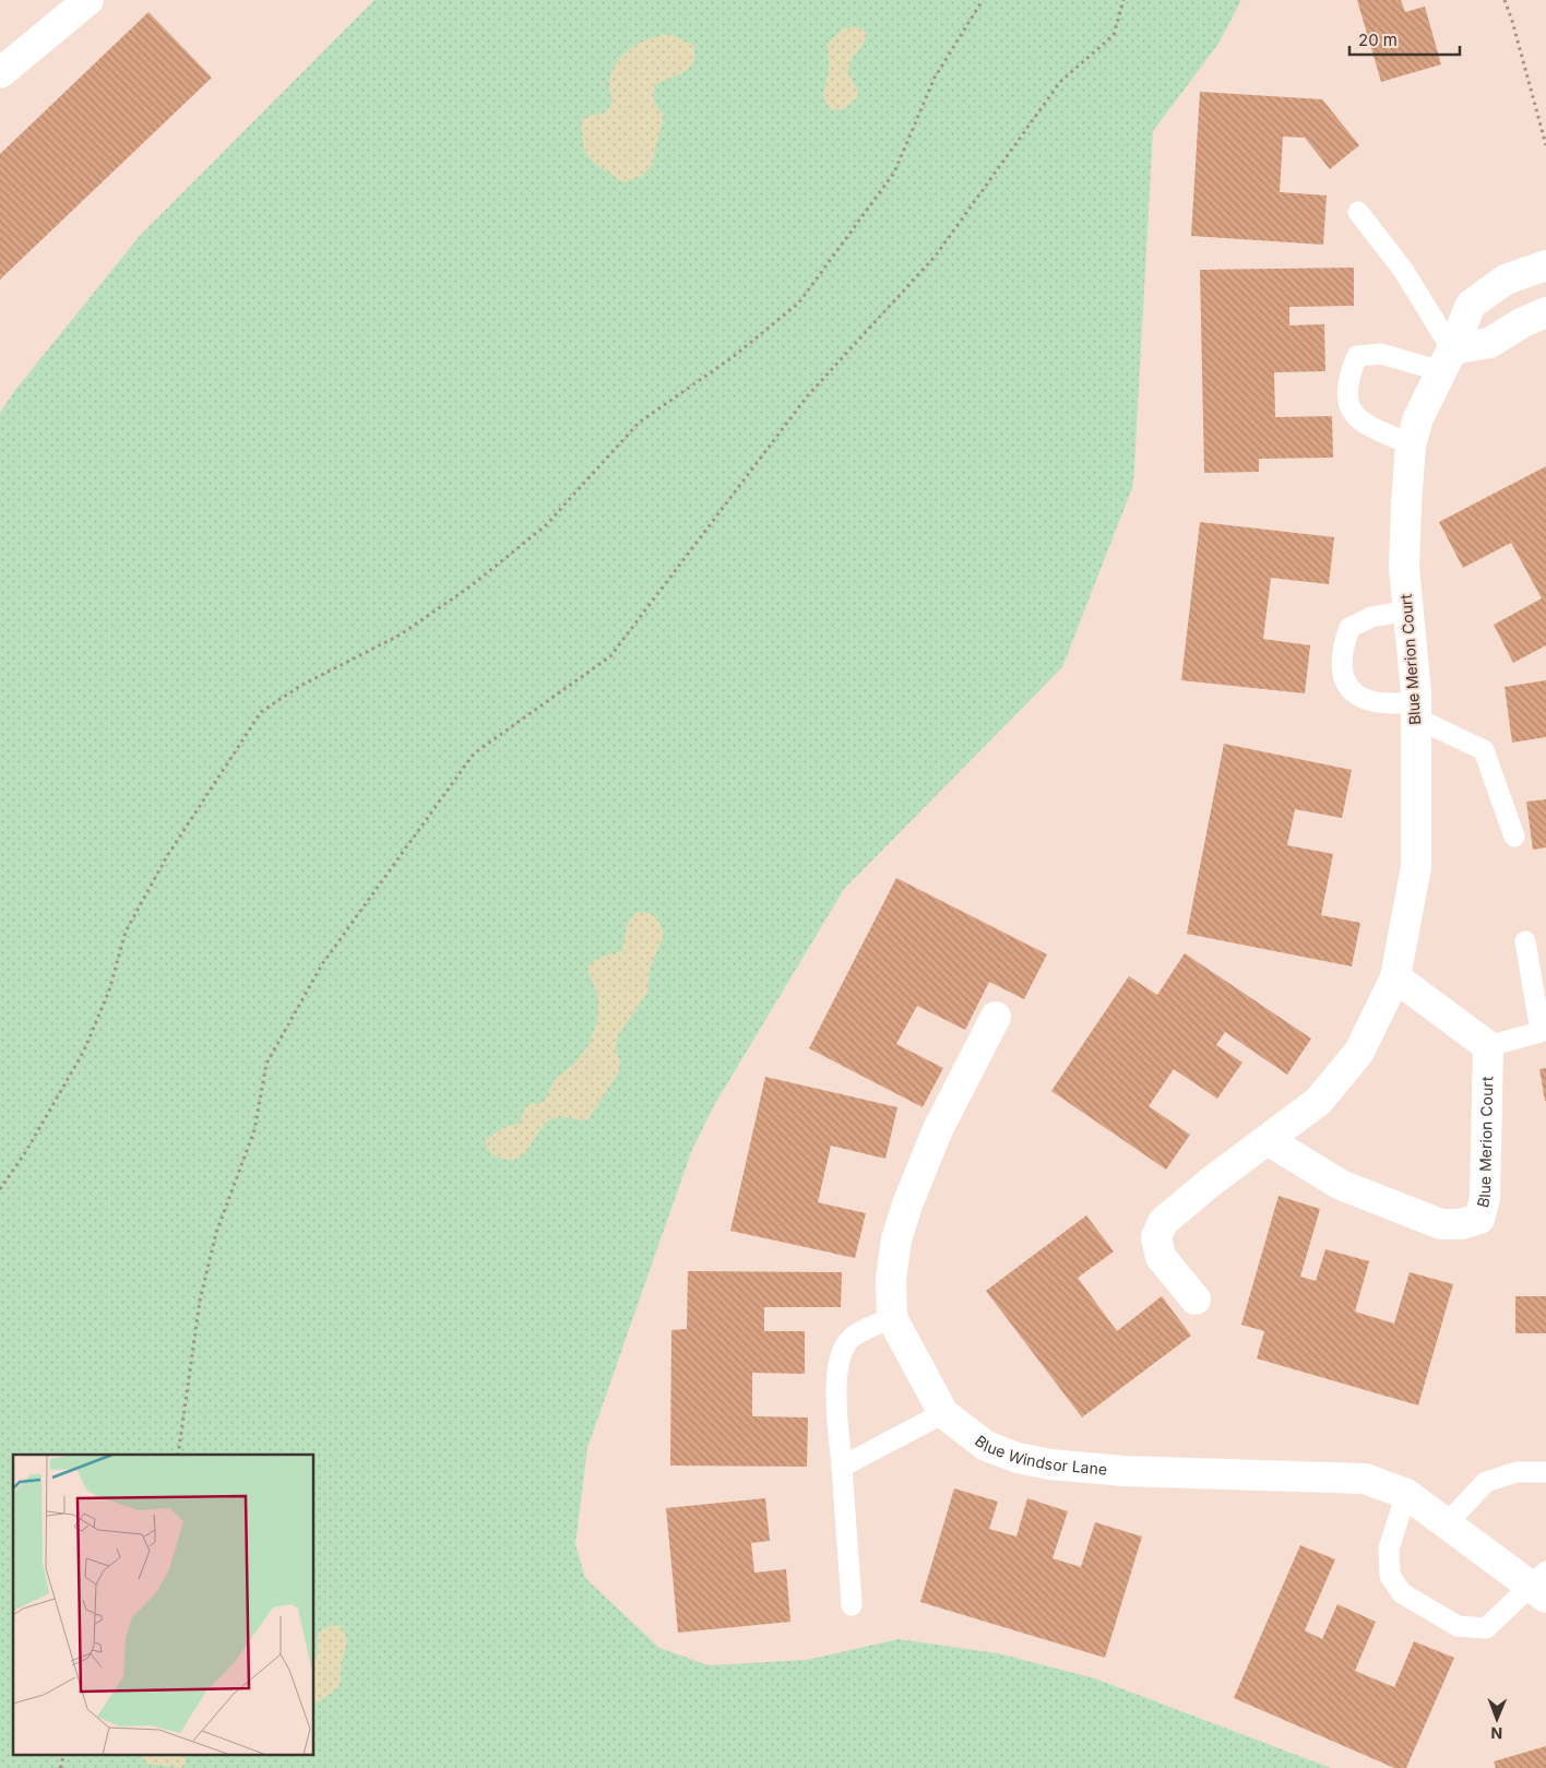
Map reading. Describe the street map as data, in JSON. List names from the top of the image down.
{
  "streets": {
    "street": ["Blue Merion Court", "Blue Windsor Lane"]
  },
  "scale_bar": "20 m",
  "north": "bottom"
}
